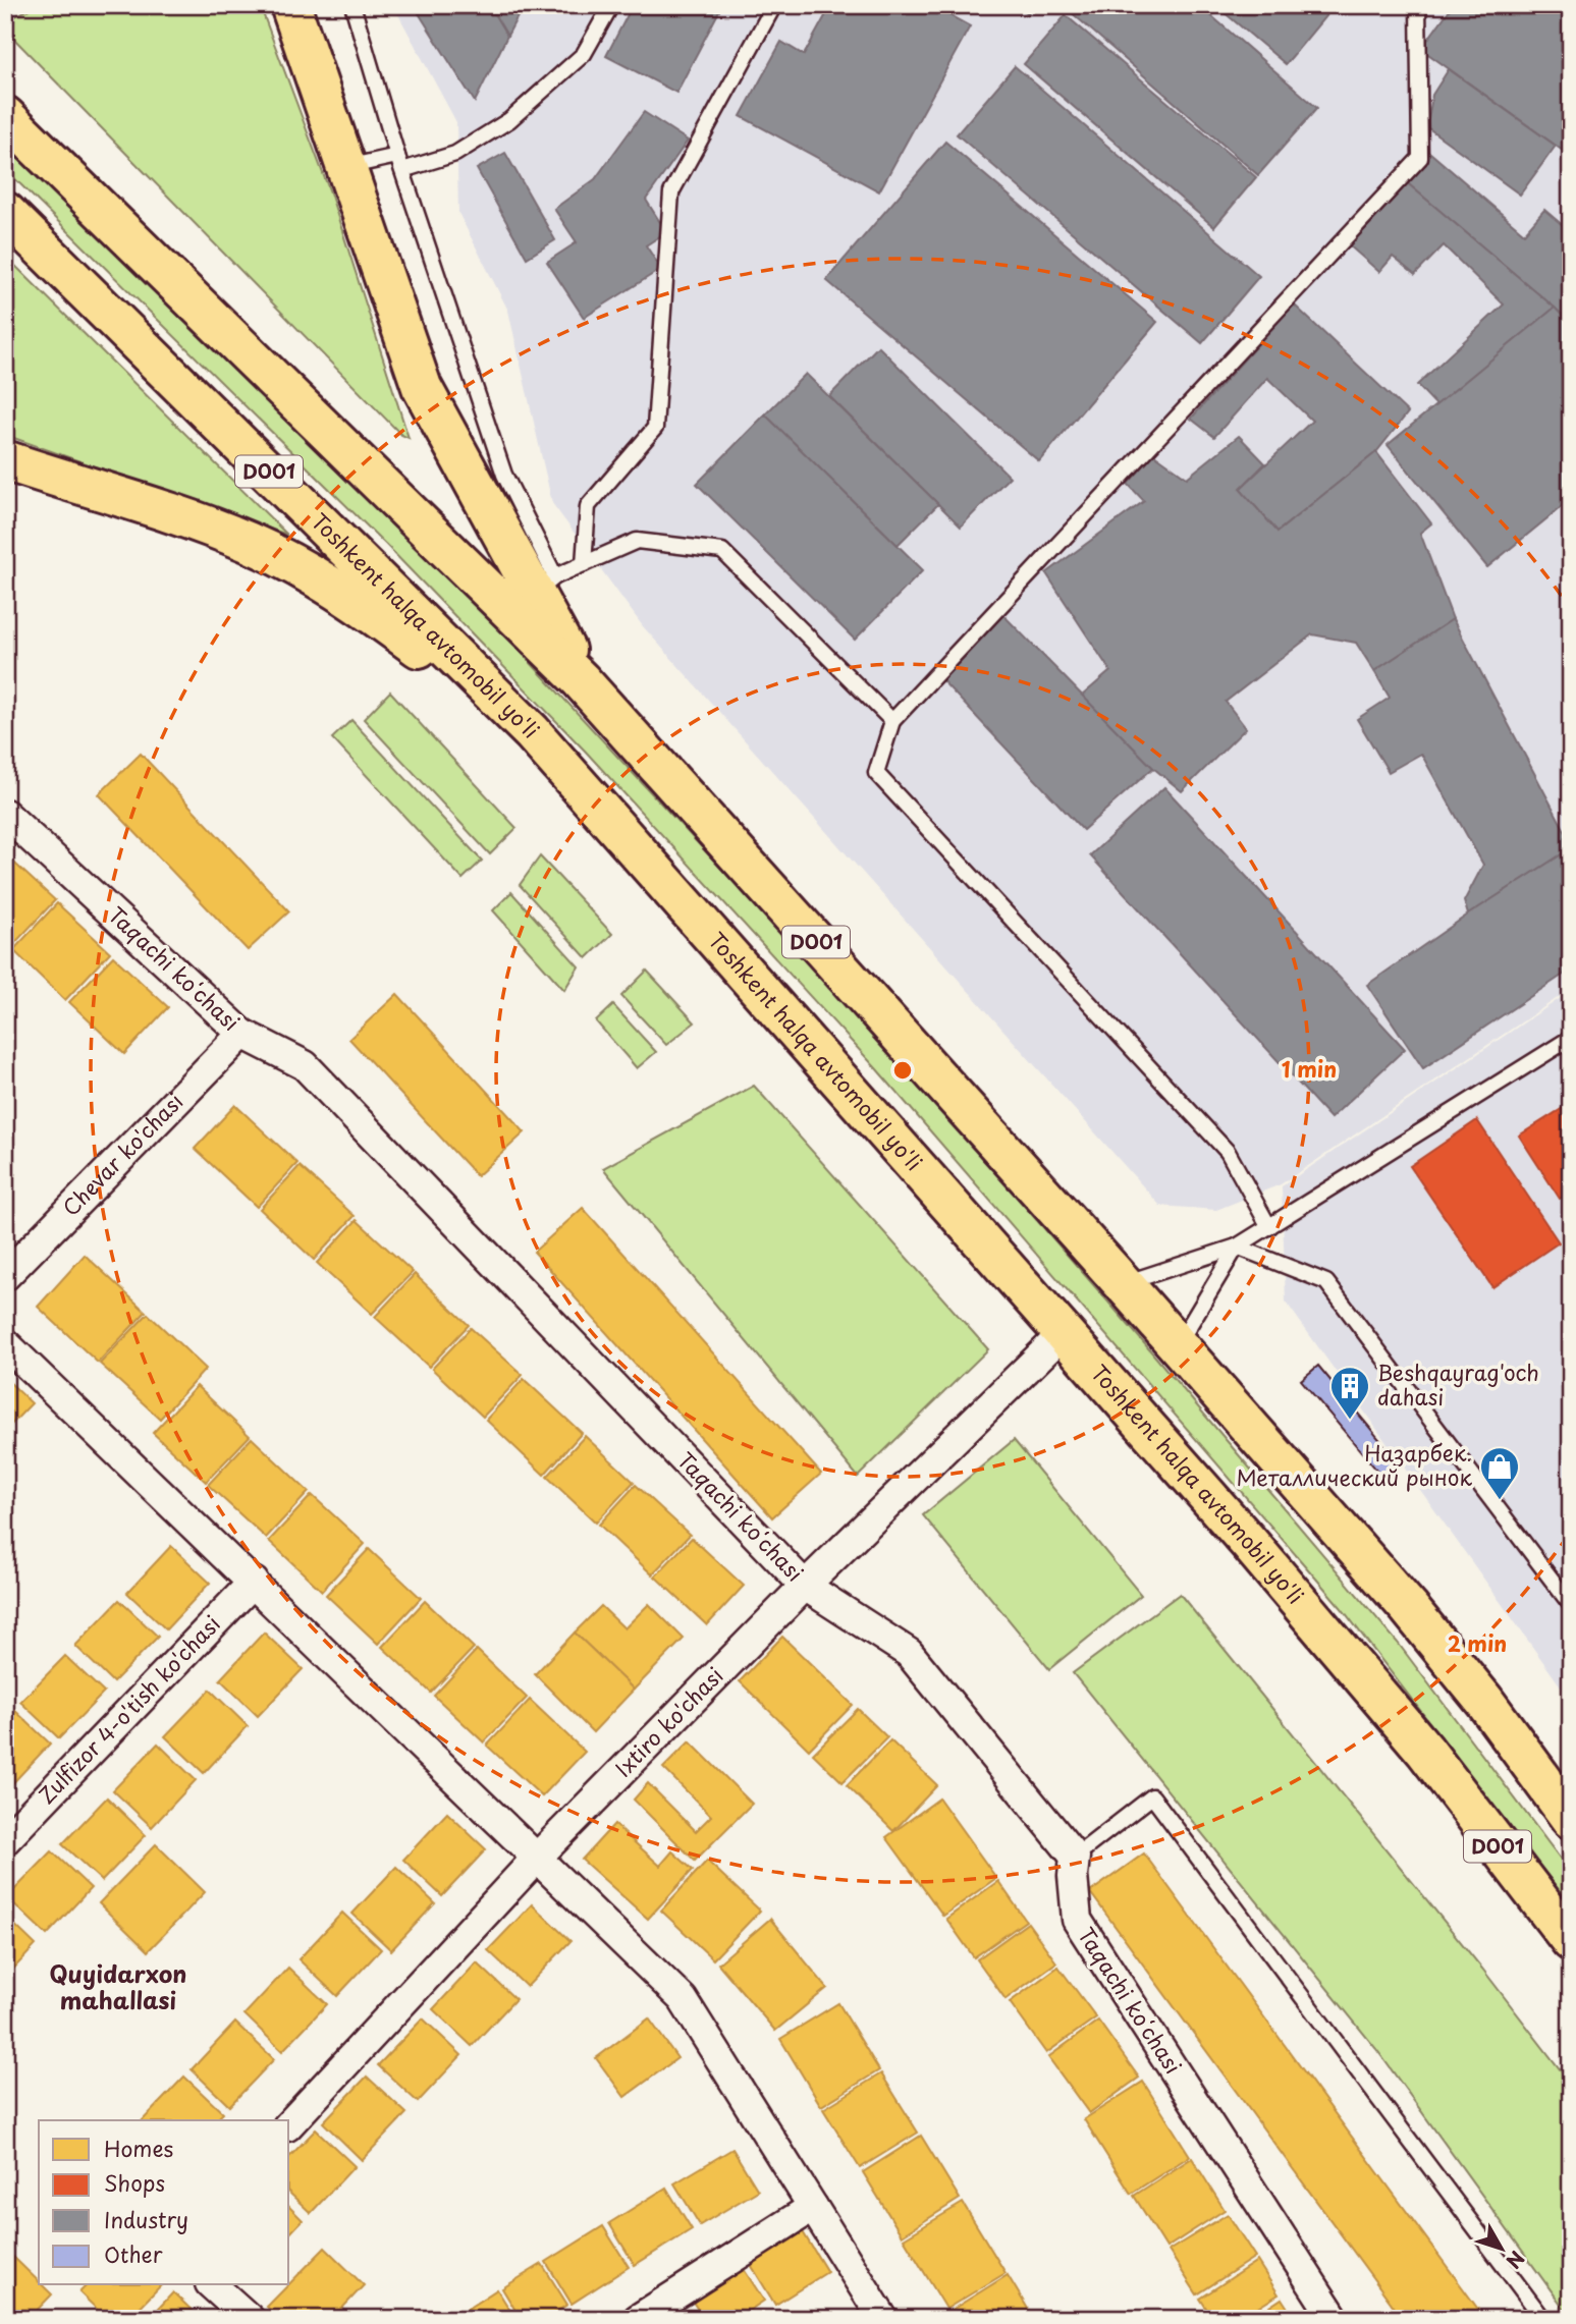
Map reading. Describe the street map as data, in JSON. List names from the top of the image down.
{
  "streets": {
    "highway": ["D001", "Toshkent halqa avtomobil yo'li"],
    "street": [
      "Taqachi koʻchasi",
      "Chevar ko'chasi",
      "Zulfizor 4-o'tish ko'chasi",
      "Ixtiro ko'chasi"
    ]
  },
  "crossings": [
    ["Toshkent halqa avtomobil yo'li", "Ixtiro ko'chasi"],
    ["Taqachi koʻchasi", "Chevar ko'chasi"],
    ["Taqachi koʻchasi", "Ixtiro ko'chasi"]
  ],
  "districts": ["Quyidarxon mahallasi"],
  "places": {
    "building": ["Beshqayrag'och dahasi"],
    "shop": ["Назарбек. Металлический рынок"]
  },
  "legend": [
    "Homes",
    "Shops",
    "Industry",
    "Other"
  ],
  "north": "bottom right",
  "rings": ["1 min", "2 min"]
}
